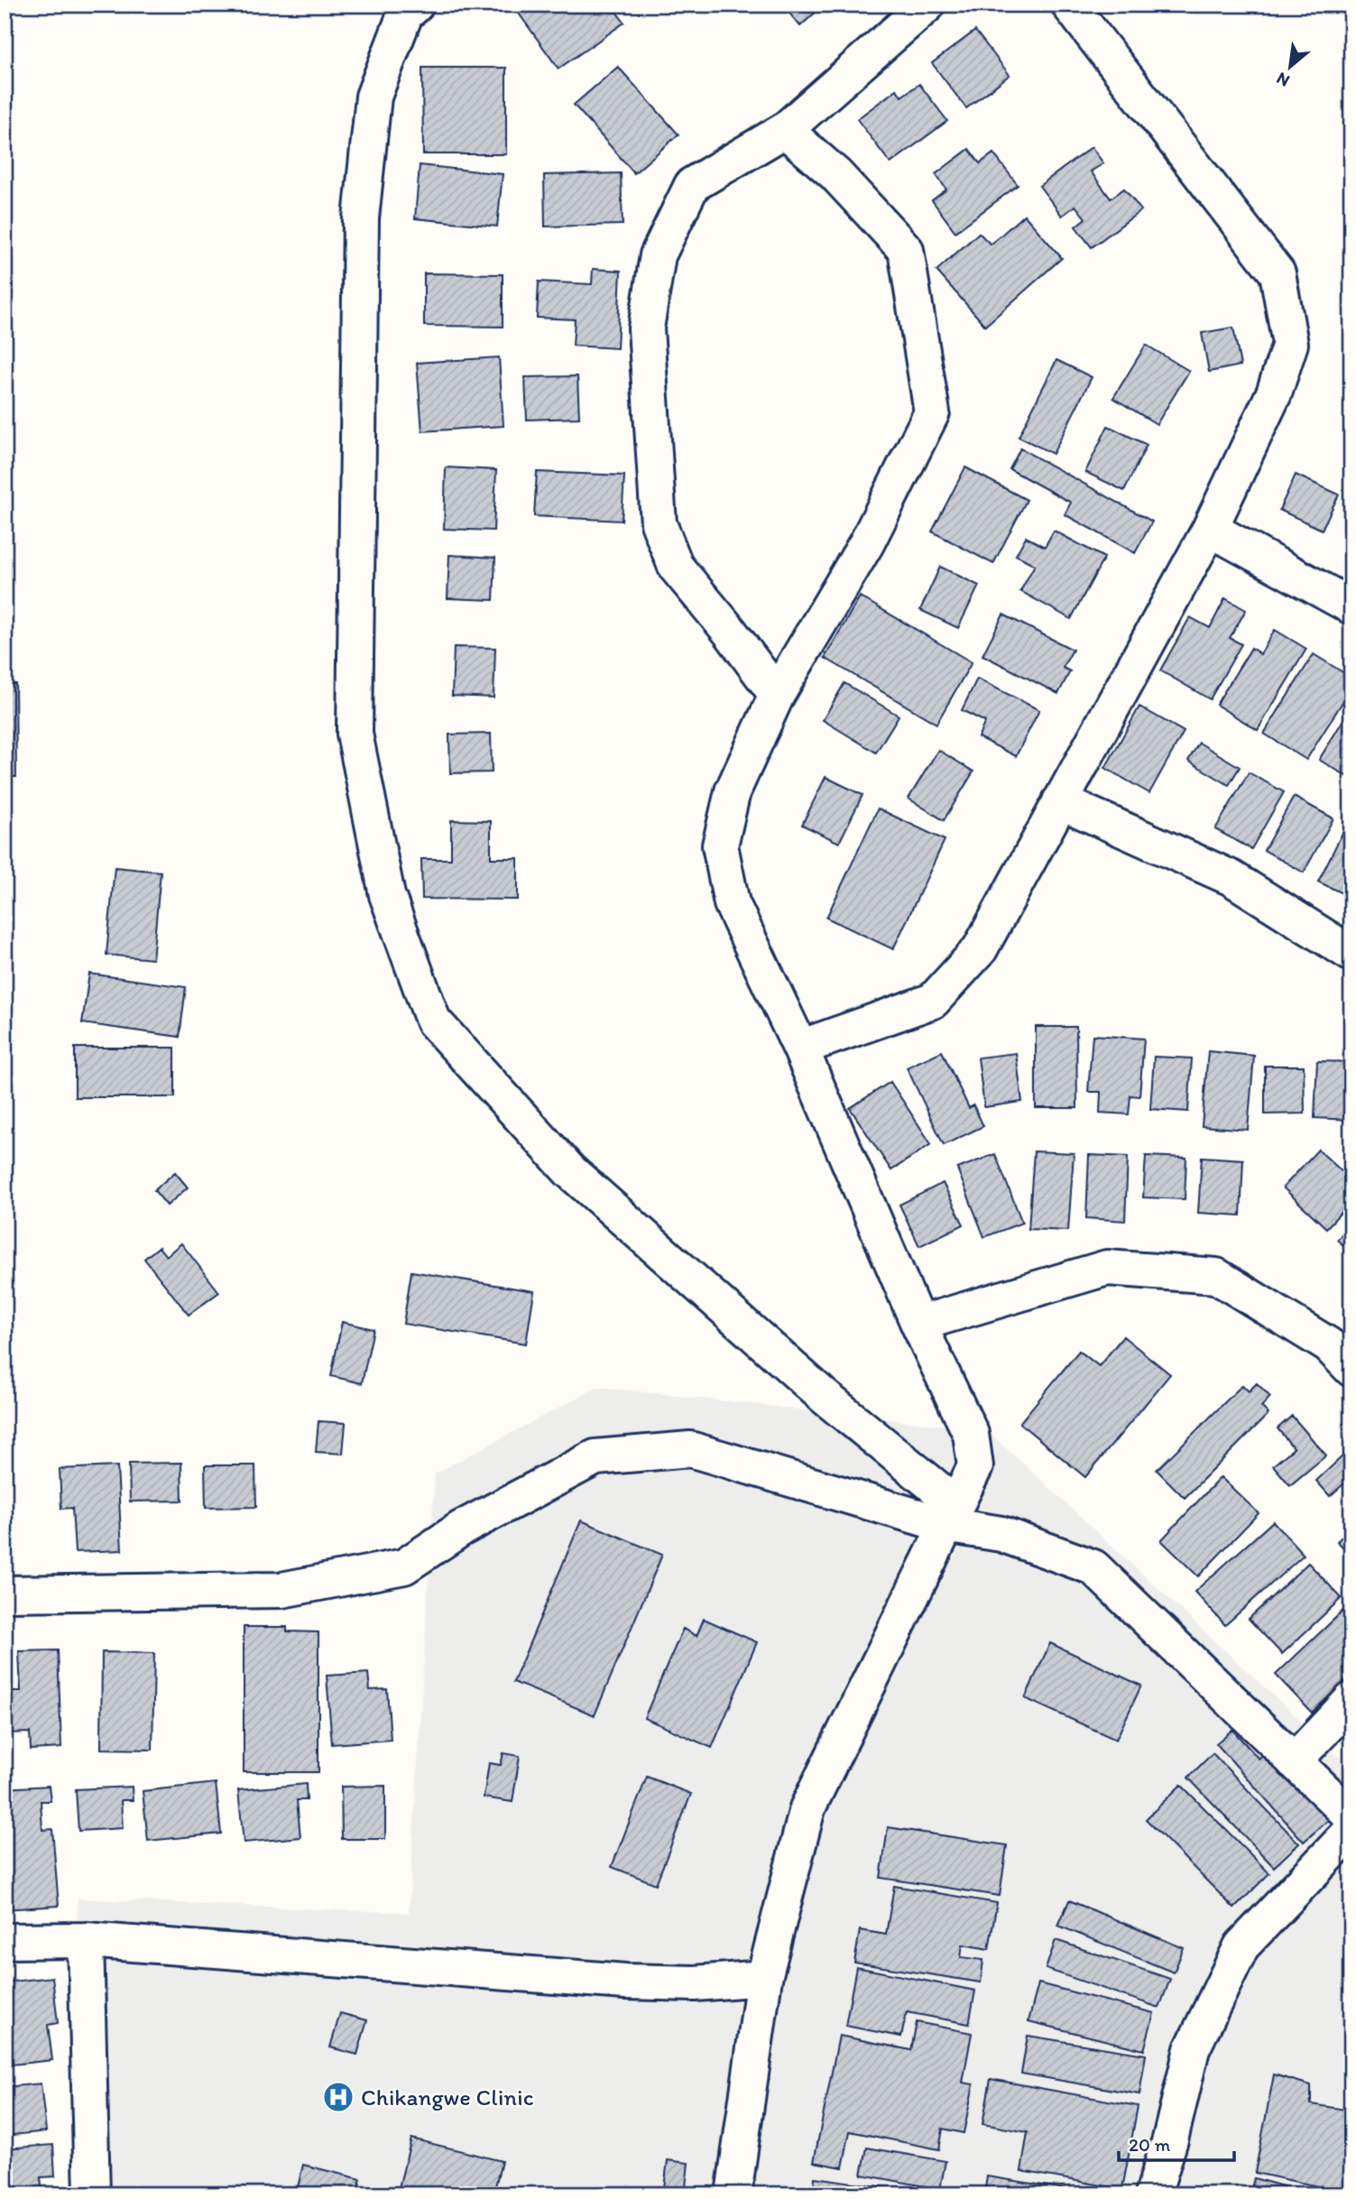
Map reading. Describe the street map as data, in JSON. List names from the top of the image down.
{
  "places": {
    "hospital": ["Chikangwe Clinic"]
  },
  "scale_bar": "20 m",
  "north": "bottom left"
}
